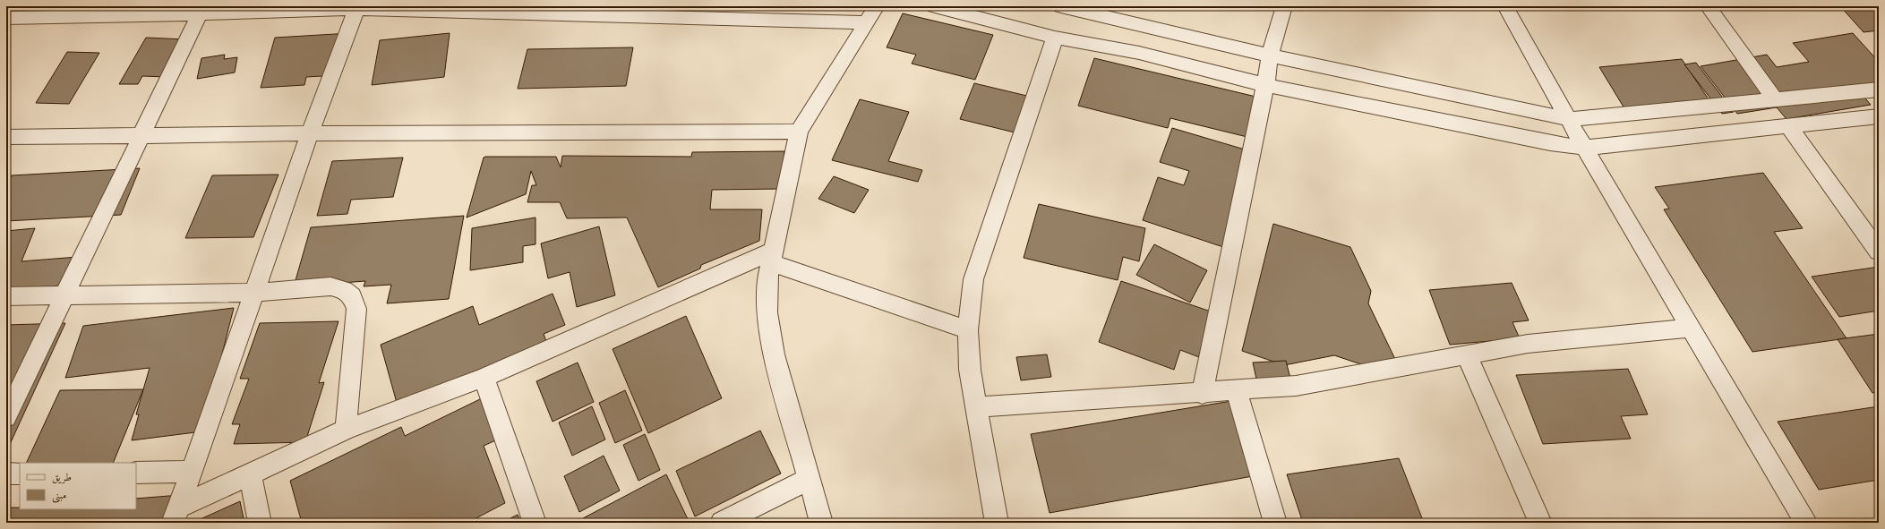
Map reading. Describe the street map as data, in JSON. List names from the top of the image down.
{
  "legend": ["طريق", "مبنى"]
}
